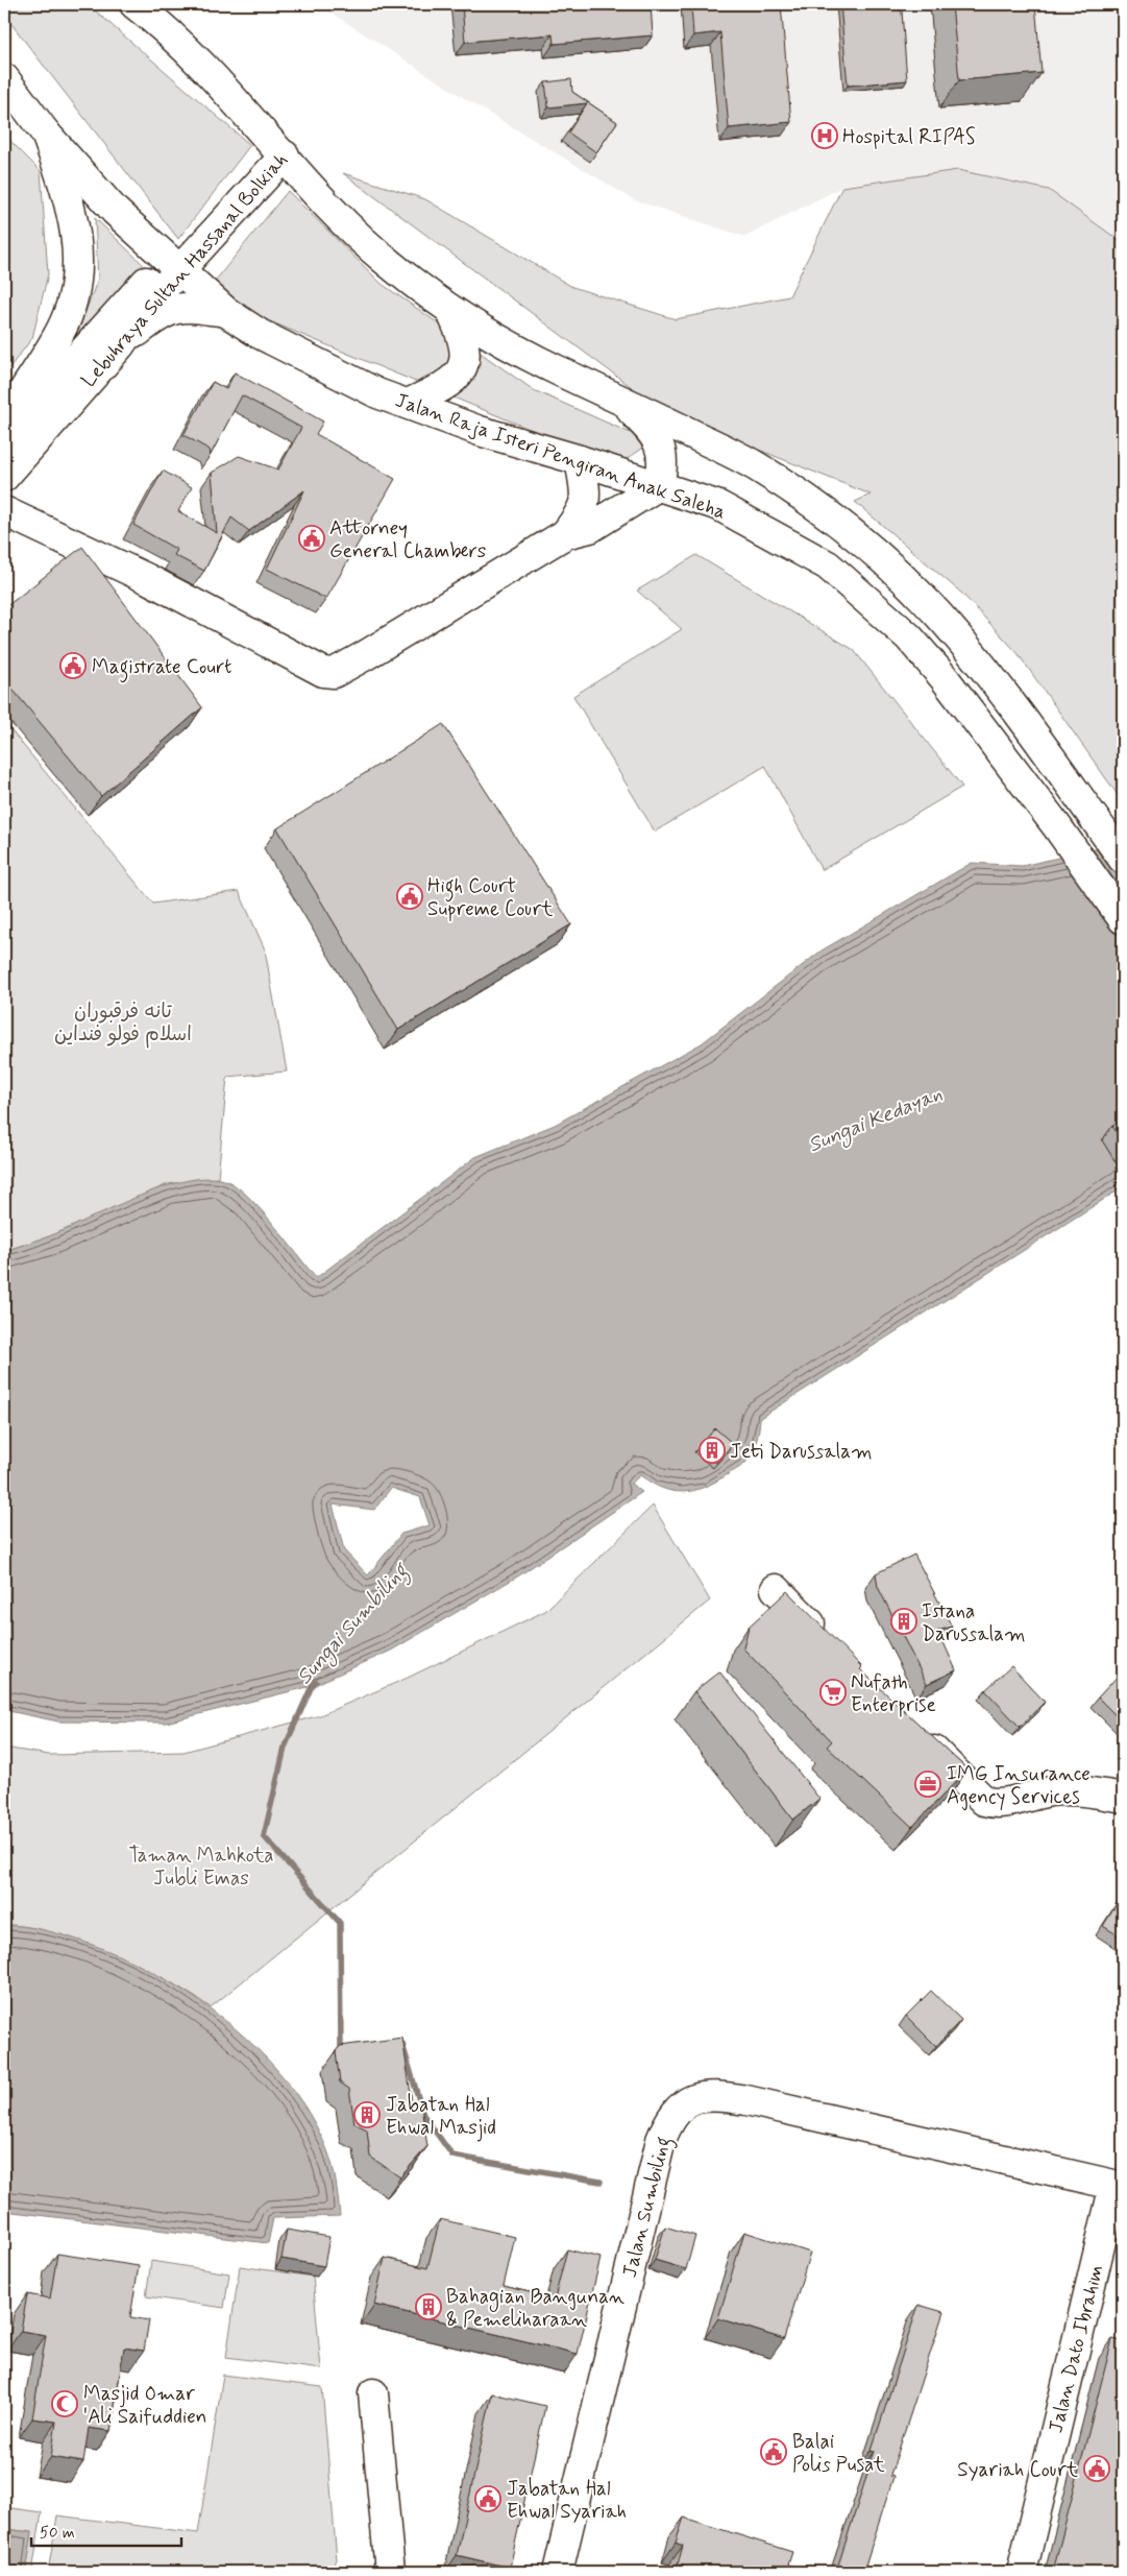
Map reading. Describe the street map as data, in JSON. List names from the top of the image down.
{
  "streets": {
    "main road": [
      "Lebuhraya Sultan Hassanal Bolkiah",
      "Jalan Raja Isteri Pengiran Anak Saleha",
      "Jalan Sumbiling",
      "Jalan Dato Ibrahim"
    ]
  },
  "crossings": [
    ["Lebuhraya Sultan Hassanal Bolkiah", "Jalan Raja Isteri Pengiran Anak Saleha"],
    ["Jalan Sumbiling", "Jalan Dato Ibrahim"]
  ],
  "water": ["Sungai Kedayan", "Sungai Sumbiling"],
  "parks": ["تانه فرقبوران اسلام فولو فنداين", "Taman Mahkota Jubli Emas"],
  "places": {
    "hospital": ["Hospital RIPAS"],
    "public building": [
      "Attorney General Chambers",
      "Magistrate Court",
      "High Court Supreme Court",
      "Balai Polis Pusat",
      "Syariah Court",
      "Jabatan Hal Ehwal Syariah"
    ],
    "building": [
      "Jeti Darussalam",
      "Istana Darussalam",
      "Jabatan Hal Ehwal Masjid",
      "Bahagian Bangunan & Pemeliharaan"
    ],
    "supermarket": ["Nufath Enterprise"],
    "office": ["IMG Insurance Agency Services"],
    "mosque": ["Masjid Omar 'Ali Saifuddien"]
  },
  "scale_bar": "50 m"
}
